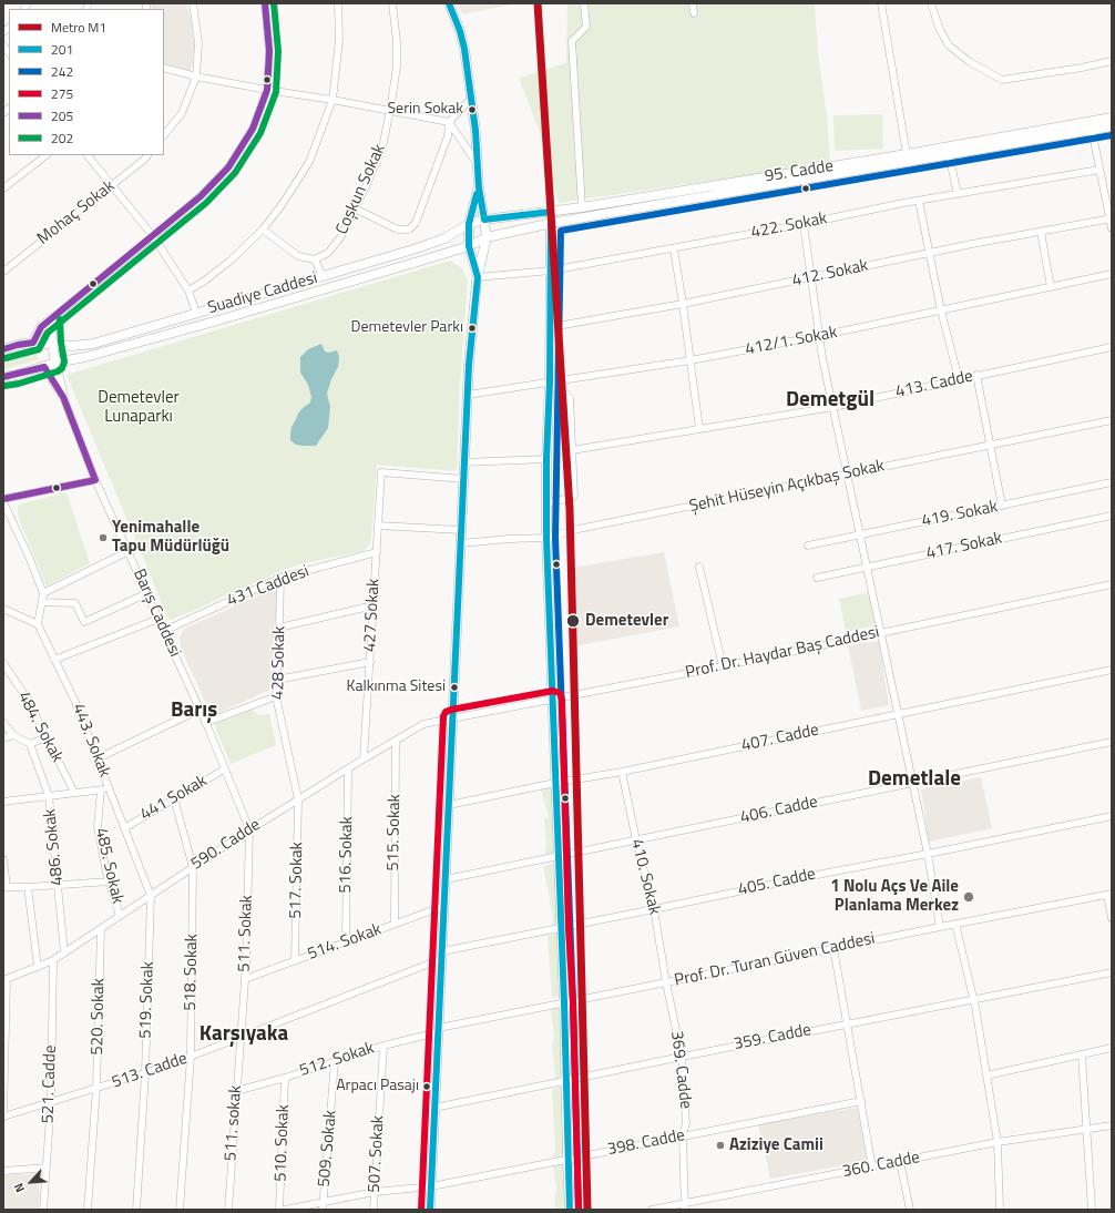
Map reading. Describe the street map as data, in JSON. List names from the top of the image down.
{
  "streets": {
    "main road": ["95. Cadde", "Suadiye Caddesi", "Barış Caddesi"],
    "street": [
      "Coşkun Sokak",
      "Mohaç Sokak",
      "422. Sokak",
      "412. Sokak",
      "412/1. Sokak",
      "413. Cadde",
      "Şehit Hüseyin Açıkbaş Sokak",
      "419. Sokak",
      "417. Sokak",
      "431 Caddesi",
      "427 Sokak",
      "Prof. Dr. Haydar Baş Caddesi",
      "428 Sokak",
      "484. Sokak",
      "407. Cadde",
      "443. Sokak",
      "441 Sokak",
      "406. Cadde",
      "515. Sokak",
      "590. Cadde",
      "486. Sokak",
      "516. Sokak",
      "485. Sokak",
      "410. Sokak",
      "517. Sokak",
      "405. Cadde",
      "511. Sokak",
      "514. Sokak",
      "Prof. Dr. Turan Güven Caddesi",
      "518. Sokak",
      "519. Sokak",
      "520. Sokak",
      "359. Cadde",
      "512. Sokak",
      "369. Cadde",
      "513. Cadde",
      "521. Cadde",
      "511. sokak",
      "510. Sokak",
      "398. Cadde",
      "509. Sokak",
      "507. Sokak",
      "360. Cadde"
    ]
  },
  "crossings": [
    ["95. Cadde", "Suadiye Caddesi"],
    ["Suadiye Caddesi", "Barış Caddesi"],
    ["431 Caddesi", "Barış Caddesi"],
    ["431 Caddesi", "427 Sokak"],
    ["431 Caddesi", "428 Sokak"],
    ["Barış Caddesi", "441 Sokak"],
    ["Barış Caddesi", "590. Cadde"],
    ["Barış Caddesi", "511. Sokak"],
    ["427 Sokak", "590. Cadde"],
    ["Prof. Dr. Haydar Baş Caddesi", "590. Cadde"],
    ["428 Sokak", "590. Cadde"],
    ["428 Sokak", "517. Sokak"],
    ["407. Cadde", "410. Sokak"],
    ["443. Sokak", "441 Sokak"],
    ["443. Sokak", "590. Cadde"],
    ["443. Sokak", "519. Sokak"],
    ["441 Sokak", "518. Sokak"],
    ["406. Cadde", "410. Sokak"],
    ["515. Sokak", "590. Cadde"],
    ["515. Sokak", "514. Sokak"],
    ["590. Cadde", "486. Sokak"],
    ["590. Cadde", "516. Sokak"],
    ["590. Cadde", "485. Sokak"],
    ["590. Cadde", "517. Sokak"],
    ["590. Cadde", "511. Sokak"],
    ["590. Cadde", "518. Sokak"],
    ["590. Cadde", "519. Sokak"],
    ["590. Cadde", "520. Sokak"],
    ["590. Cadde", "521. Cadde"],
    ["516. Sokak", "514. Sokak"],
    ["410. Sokak", "405. Cadde"],
    ["410. Sokak", "Prof. Dr. Turan Güven Caddesi"],
    ["410. Sokak", "369. Cadde"],
    ["517. Sokak", "514. Sokak"],
    ["405. Cadde", "513. Cadde"],
    ["511. Sokak", "514. Sokak"],
    ["511. Sokak", "513. Cadde"],
    ["511. Sokak", "511. sokak"],
    ["Prof. Dr. Turan Güven Caddesi", "512. Sokak"],
    ["Prof. Dr. Turan Güven Caddesi", "369. Cadde"],
    ["518. Sokak", "513. Cadde"],
    ["519. Sokak", "513. Cadde"],
    ["520. Sokak", "513. Cadde"],
    ["359. Cadde", "369. Cadde"],
    ["512. Sokak", "511. sokak"],
    ["512. Sokak", "510. Sokak"],
    ["512. Sokak", "509. Sokak"],
    ["512. Sokak", "507. Sokak"],
    ["369. Cadde", "398. Cadde"],
    ["369. Cadde", "360. Cadde"],
    ["513. Cadde", "521. Cadde"],
    ["513. Cadde", "511. sokak"],
    ["398. Cadde", "509. Sokak"],
    ["398. Cadde", "507. Sokak"]
  ],
  "districts": [
    "Demetgül",
    "Barış",
    "Demetlale",
    "Karşıyaka"
  ],
  "parks": ["Demetevler Lunaparkı"],
  "places": [
    "Serin Sokak",
    "Demetevler Parkı",
    "Yenimahalle Tapu Müdürlüğü",
    "Demetevler",
    "Kalkınma Sitesi",
    "1 Nolu Açs Ve Aile Planlama Merkez",
    "Arpacı Pasajı",
    "Aziziye Camii"
  ],
  "lines": [
    "metro line M1",
    "transit line 201",
    "transit line 205",
    "transit line 202",
    "transit line 242",
    "transit line 275"
  ],
  "legend": [
    "Metro M1",
    "201",
    "242",
    "275",
    "205",
    "202"
  ],
  "north": "bottom left"
}
